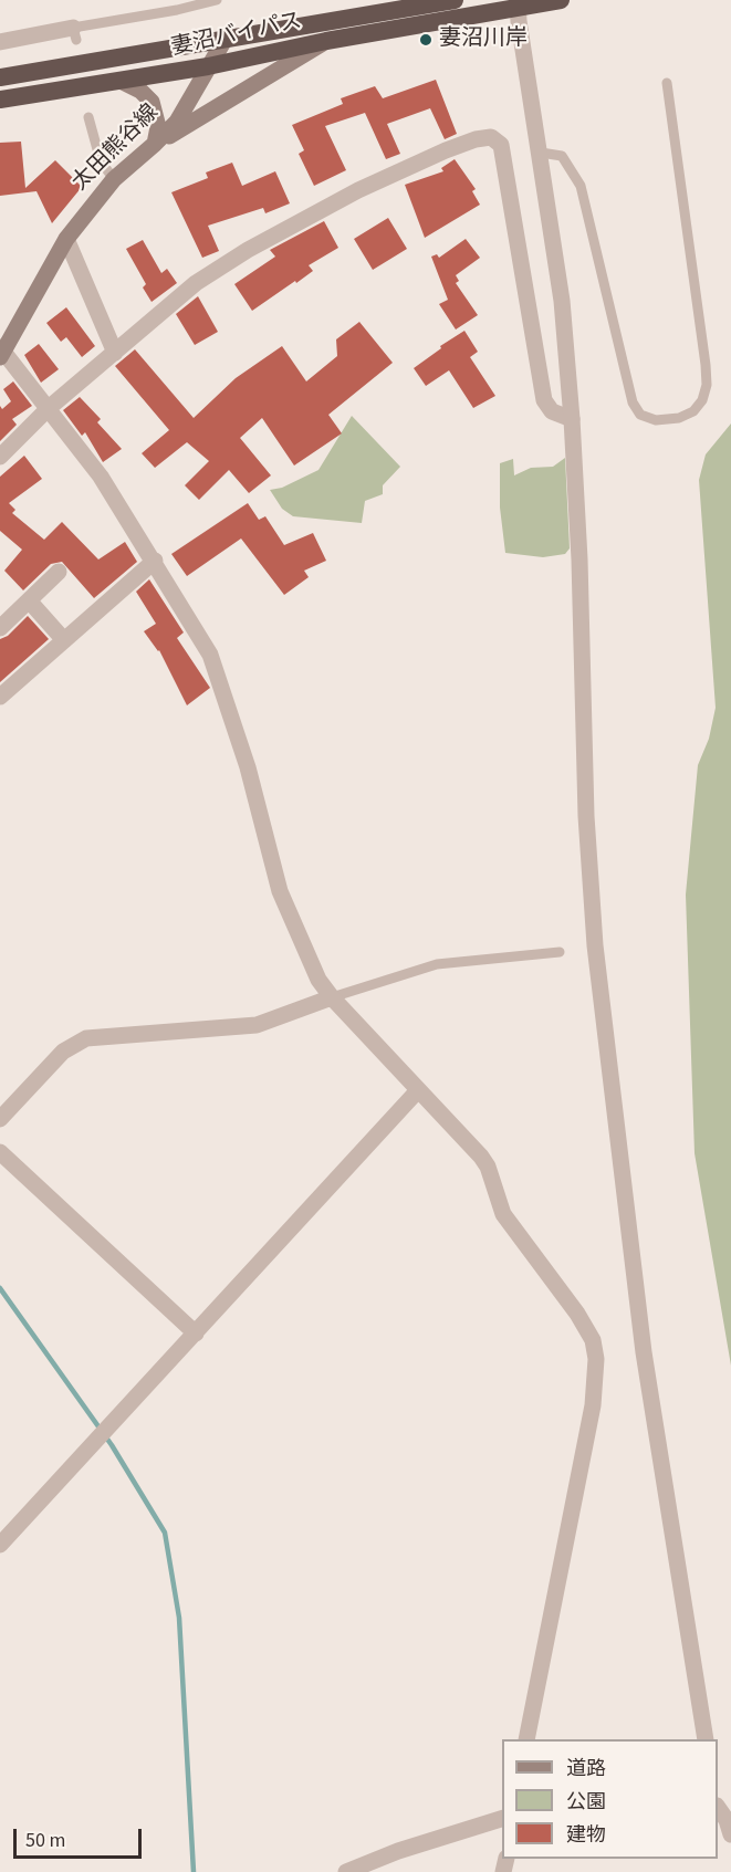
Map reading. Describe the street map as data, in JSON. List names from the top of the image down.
{
  "streets": {
    "highway": ["妻沼バイパス"],
    "main road": ["太田熊谷線"]
  },
  "crossings": [
    ["妻沼バイパス", "太田熊谷線"]
  ],
  "places": ["妻沼川岸"],
  "legend": ["道路", "公園", "建物"],
  "scale_bar": "50 m"
}
